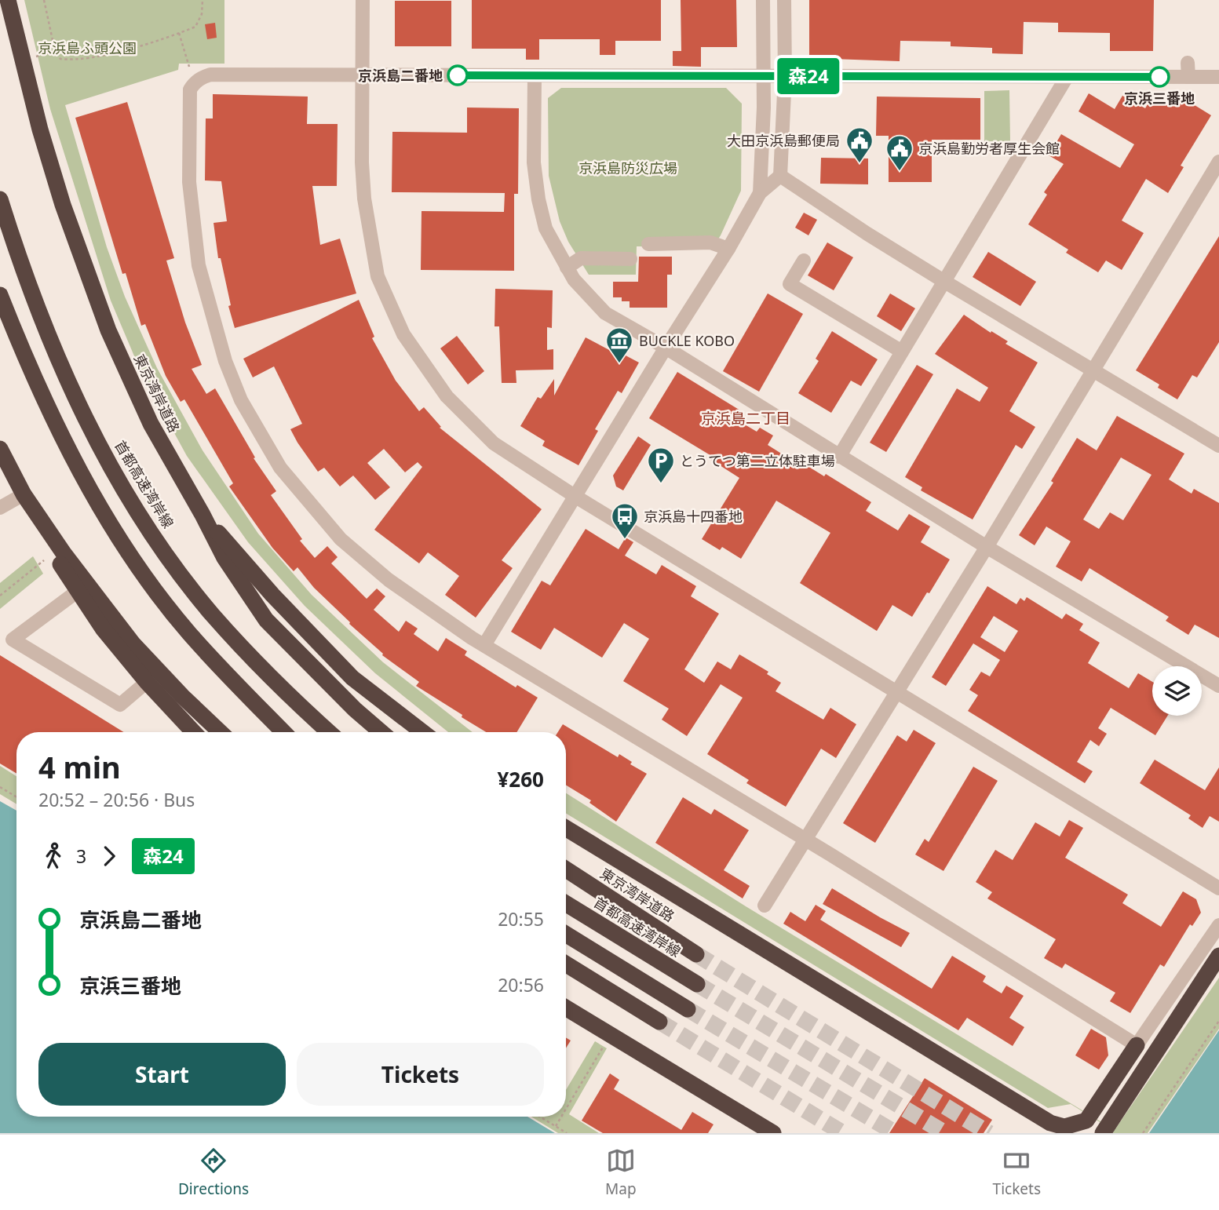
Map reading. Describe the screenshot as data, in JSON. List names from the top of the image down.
{
  "streets": {
    "highway": ["東京湾岸道路", "首都高速湾岸線"]
  },
  "districts": ["京浜島二丁目"],
  "parks": ["京浜島ふ頭公園", "京浜島防災広場"],
  "places": {
    "other": ["京浜島二番地", "京浜三番地"],
    "public building": ["大田京浜島郵便局", "京浜島勤労者厚生会館"],
    "museum": ["BUCKLE KOBO"],
    "parking": ["とうてつ第二立体駐車場"],
    "bus stop": ["京浜島十四番地"]
  },
  "lines": ["bus line 森24"],
  "page": {
    "on_map": "森24",
    "heading": ["4 min", "20:52 – 20:56 · Bus", "¥260"],
    "legs": ["3", "森24"],
    "list": [
      {
        "name": "京浜島二番地",
        "value": "20:55"
      },
      {
        "name": "京浜三番地",
        "value": "20:56"
      }
    ],
    "buttons": ["Start", "Tickets"],
    "tabs": ["Directions", "Map", "Tickets"]
  }
}
